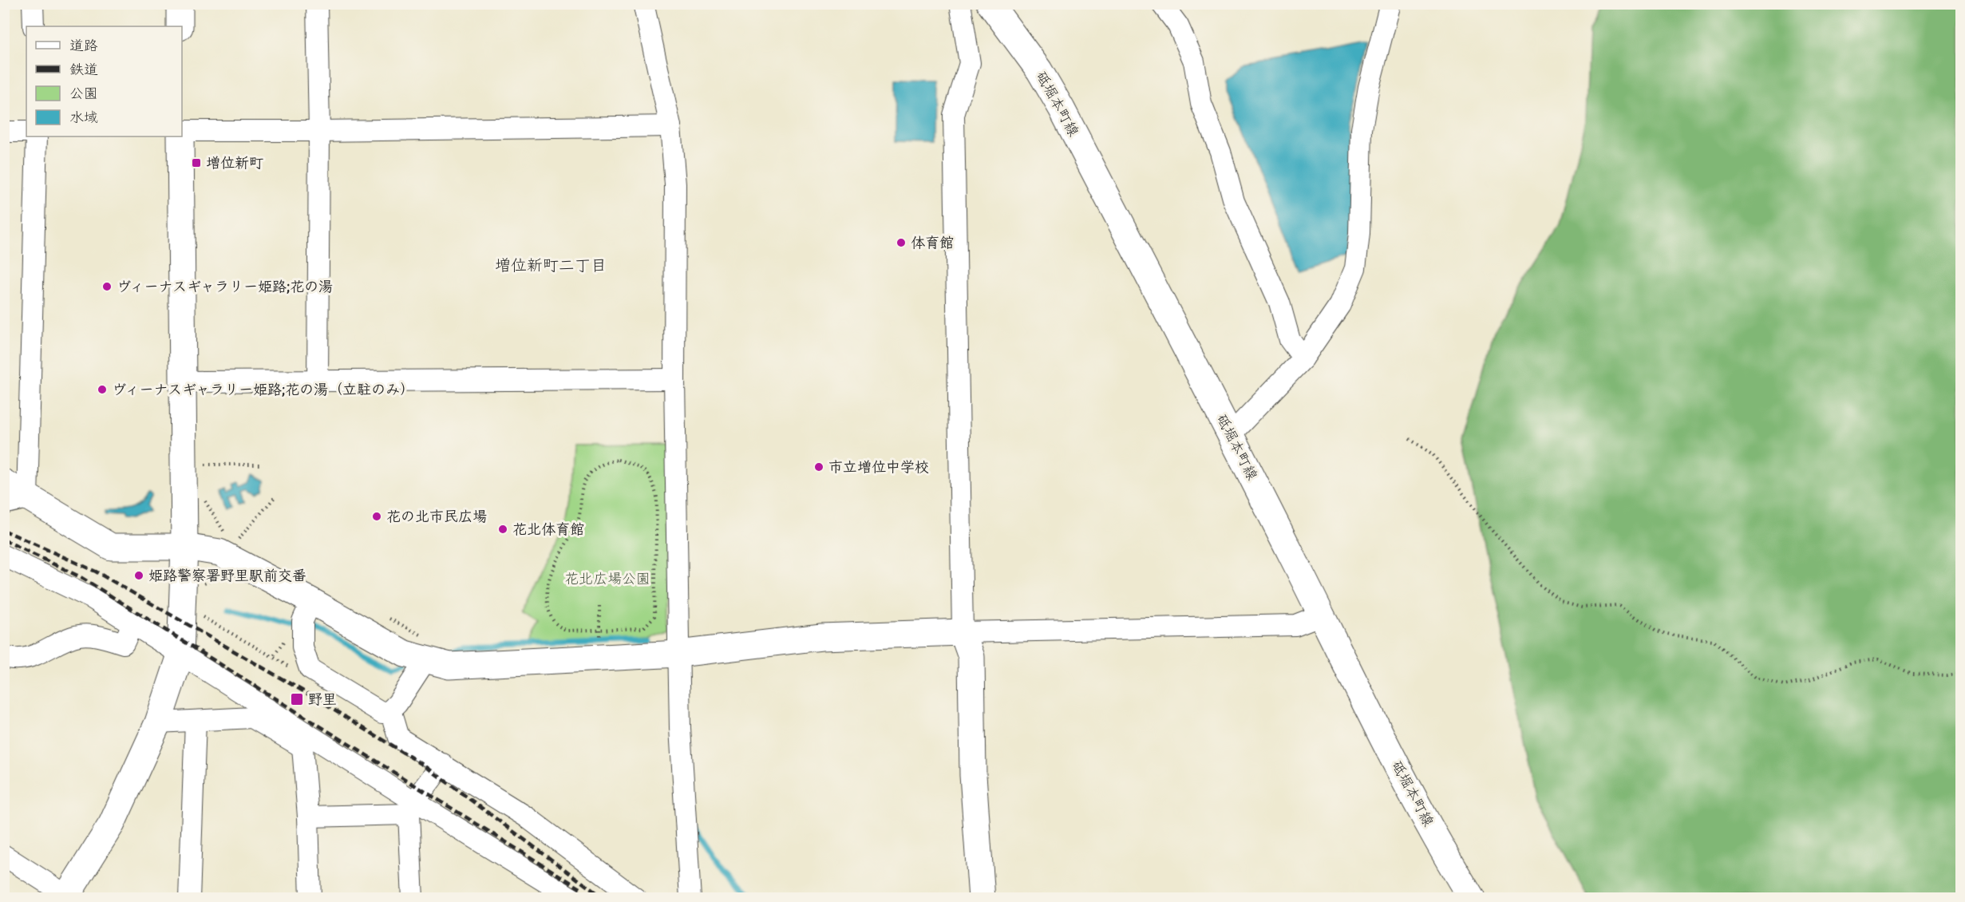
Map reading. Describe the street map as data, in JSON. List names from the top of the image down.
{
  "streets": {
    "street": ["砥堀本町線"]
  },
  "districts": ["増位新町二丁目"],
  "parks": ["花北広場公園"],
  "places": {
    "transit": ["増位新町", "野里"],
    "other": [
      "体育館",
      "ヴィーナスギャラリー姫路;花の湯",
      "ヴィーナスギャラリー姫路;花の湯（立駐のみ）",
      "市立増位中学校",
      "花の北市民広場",
      "花北体育館",
      "姫路警察署野里駅前交番"
    ]
  },
  "legend": [
    "道路",
    "鉄道",
    "公園",
    "水域"
  ]
}
